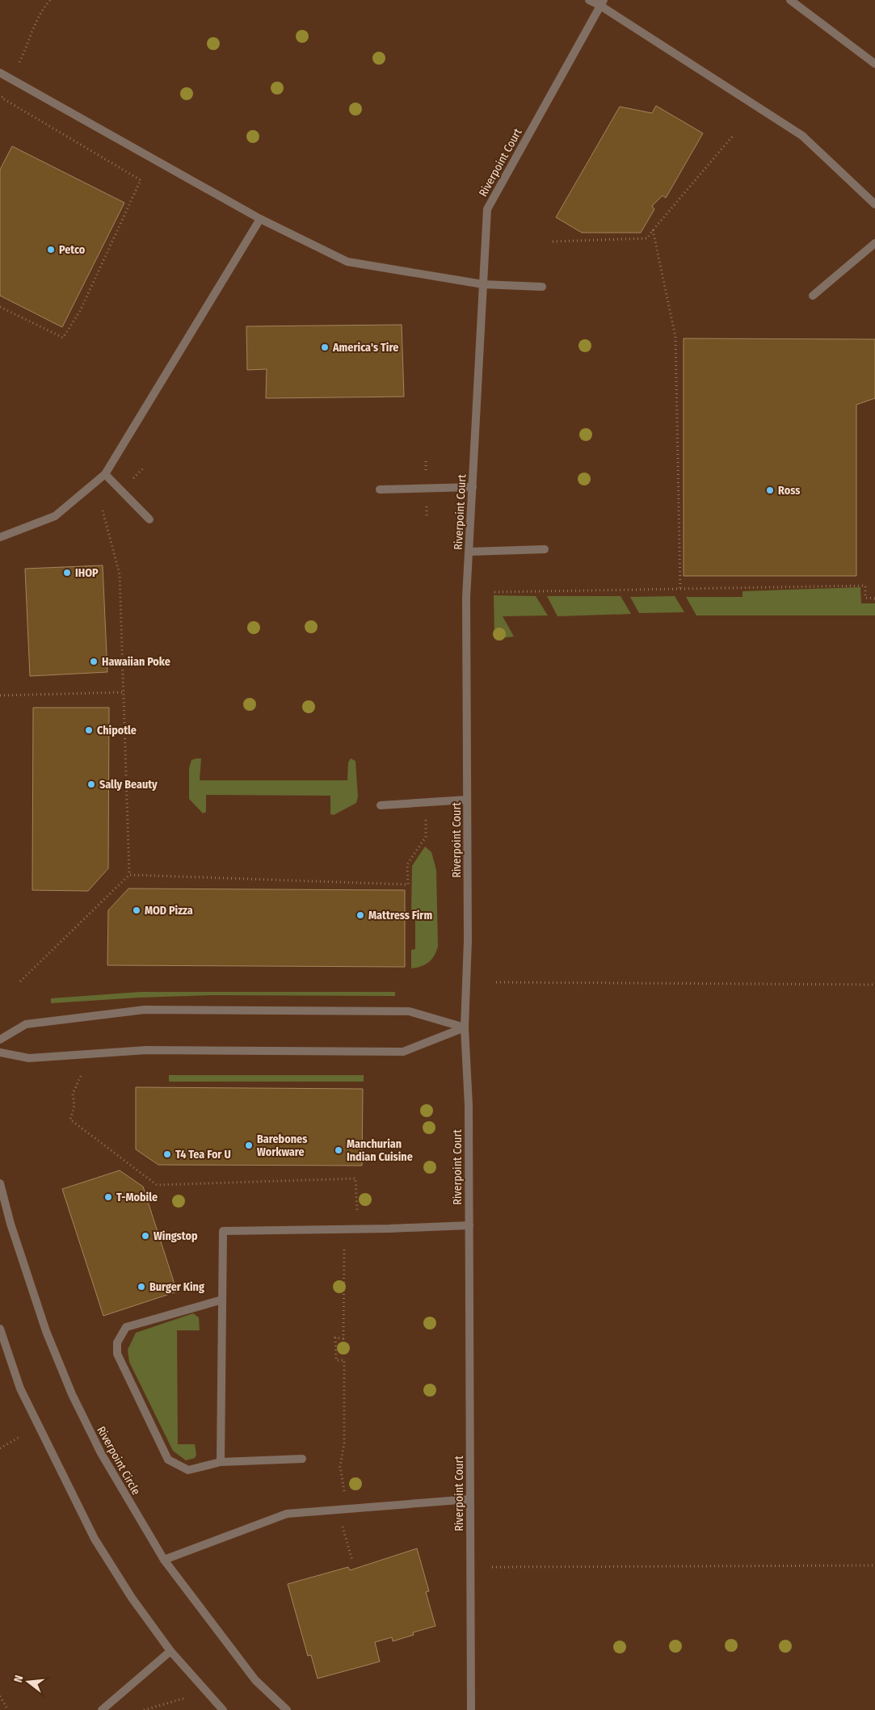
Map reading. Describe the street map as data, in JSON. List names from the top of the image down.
{
  "streets": {
    "street": ["Riverpoint Court", "Riverpoint Circle"]
  },
  "places": [
    "Petco",
    "America's Tire",
    "Ross",
    "IHOP",
    "Hawaiian Poke",
    "Chipotle",
    "Sally Beauty",
    "MOD Pizza",
    "Mattress Firm",
    "Barebones Workware",
    "Manchurian Indian Cuisine",
    "T4 Tea For U",
    "T-Mobile",
    "Wingstop",
    "Burger King"
  ],
  "north": "left"
}
